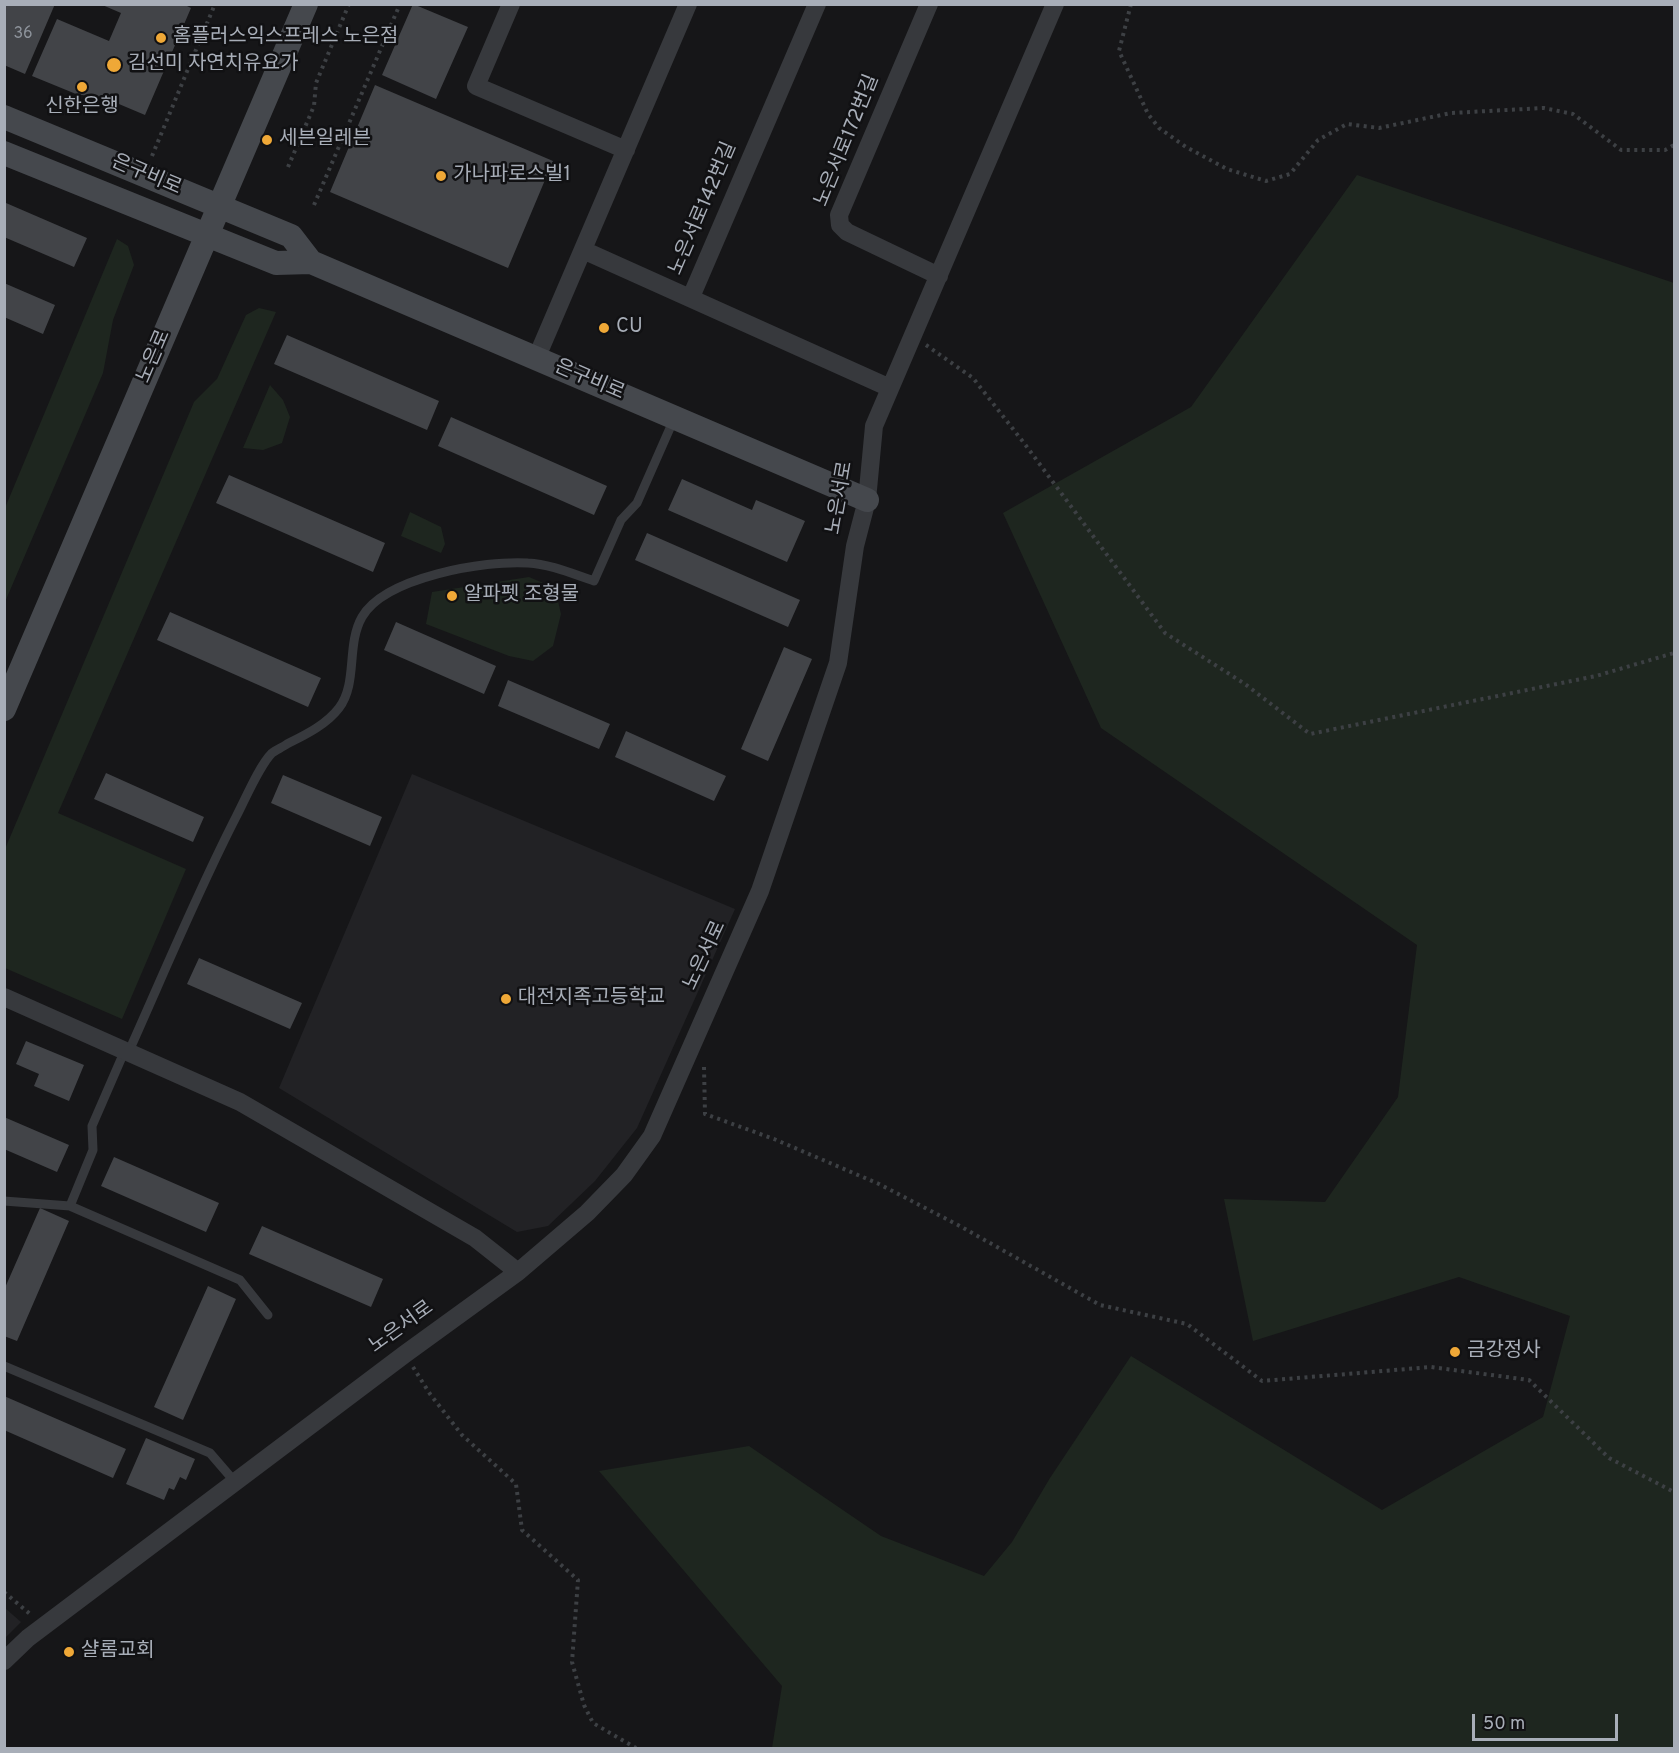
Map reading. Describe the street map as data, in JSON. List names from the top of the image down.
{
  "streets": {
    "street": [
      "노은서로172번길",
      "은구비로",
      "노은서로142번길",
      "노은로",
      "노은서로"
    ]
  },
  "crossings": [
    ["노은서로172번길", "노은서로"],
    ["은구비로", "노은로"],
    ["은구비로", "노은서로"],
    ["노은서로142번길", "노은서로"]
  ],
  "places": [
    "홈플러스익스프레스 노은점",
    "김선미 자연치유요가",
    "신한은행",
    "세븐일레븐",
    "가나파로스빌1",
    "CU",
    "알파펫 조형물",
    "대전지족고등학교",
    "금강정사",
    "샬롬교회"
  ],
  "house_numbers": ["36"],
  "scale_bar": "50 m"
}
